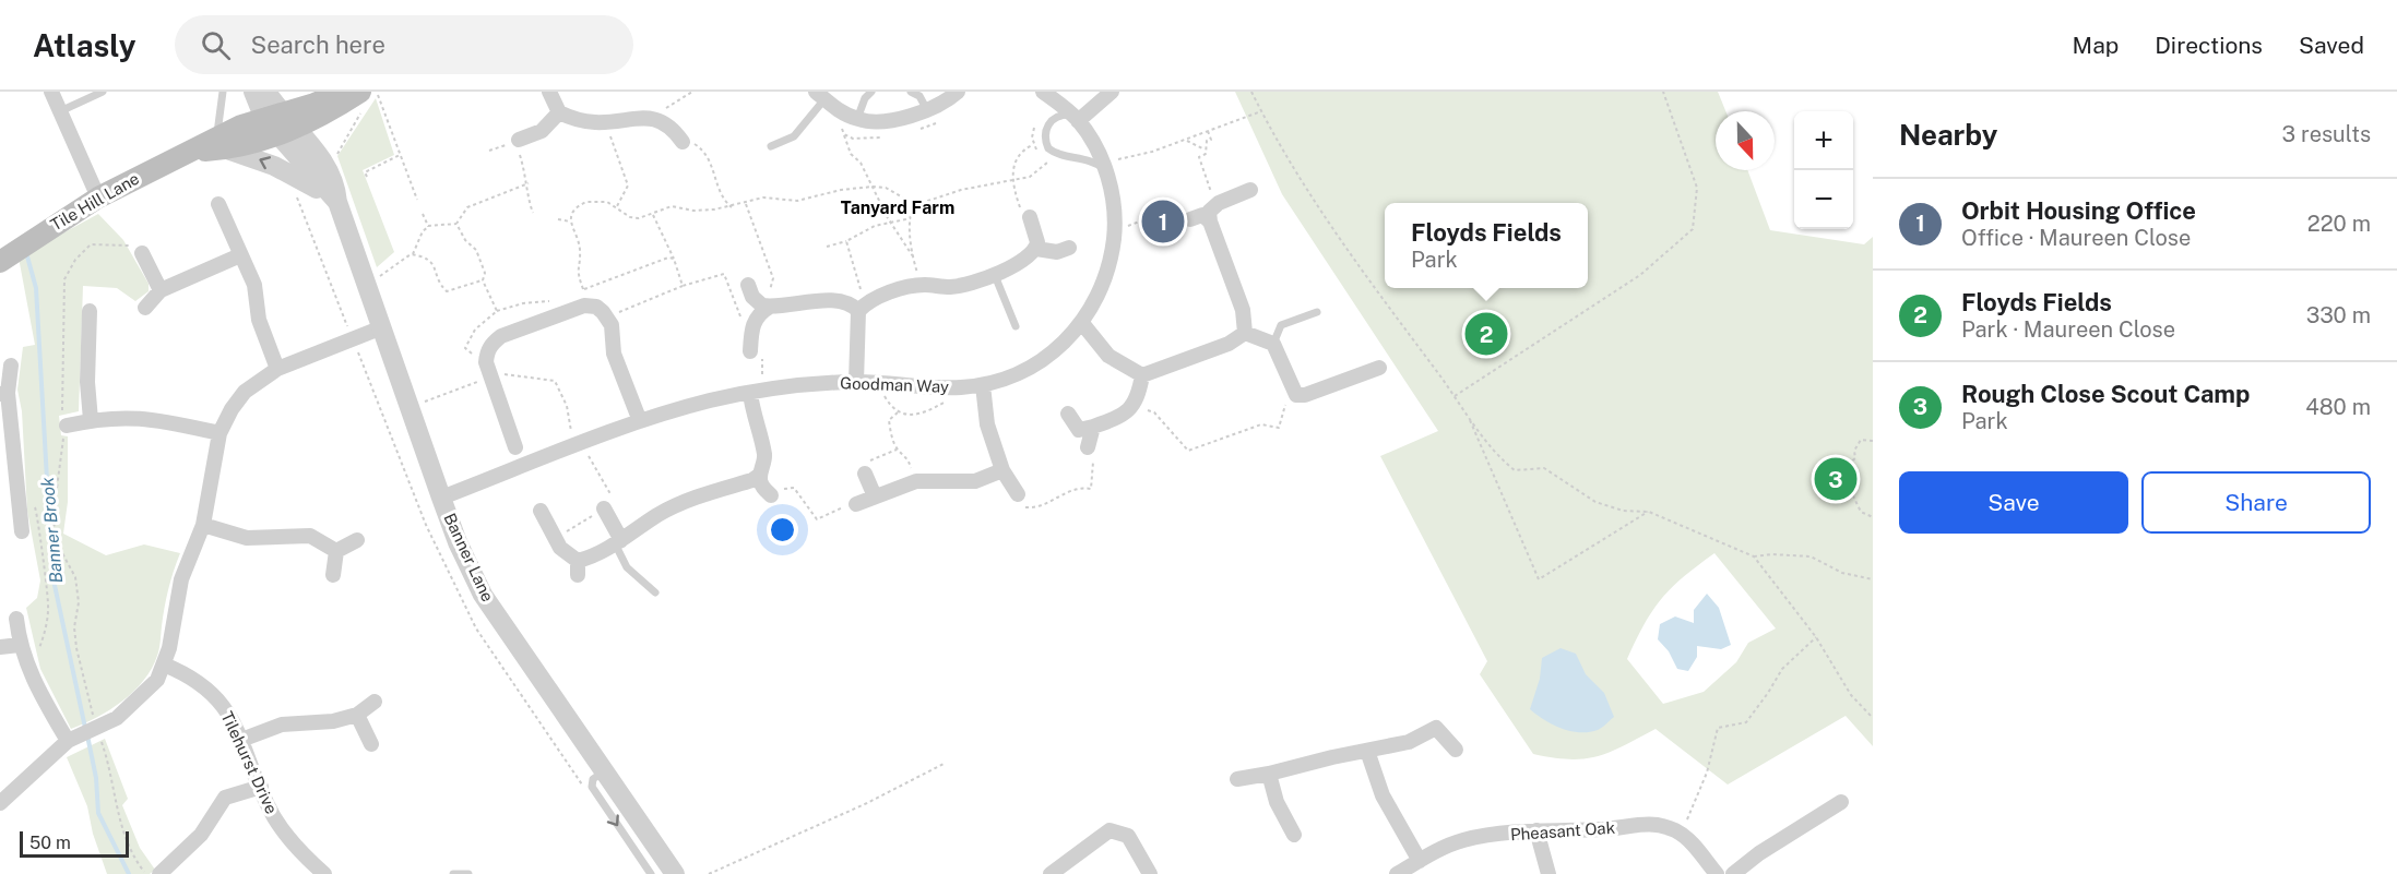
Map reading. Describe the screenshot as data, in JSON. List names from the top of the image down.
{
  "streets": {
    "main road": ["Tile Hill Lane"],
    "street": [
      "Goodman Way",
      "Banner Lane",
      "Tilehurst Drive",
      "Pheasant Oak"
    ]
  },
  "crossings": [
    ["Tile Hill Lane", "Banner Lane"],
    ["Goodman Way", "Banner Lane"]
  ],
  "districts": ["Tanyard Farm"],
  "water": ["Banner Brook"],
  "scale_bar": "50 m",
  "north": "bottom",
  "page": {
    "header": "Atlasly",
    "search": "Search here",
    "nav": ["Map", "Directions", "Saved"],
    "heading": ["Nearby", "3 results"],
    "map_buttons": ["+", "−"],
    "list": [
      {
        "mark": "1",
        "name": "Orbit Housing Office",
        "note": "Office · Maureen Close",
        "value": "220 m"
      },
      {
        "mark": "2",
        "name": "Floyds Fields",
        "note": "Park · Maureen Close",
        "value": "330 m"
      },
      {
        "mark": "3",
        "name": "Rough Close Scout Camp",
        "note": "Park",
        "value": "480 m"
      }
    ],
    "pins": ["1", "2", "3"],
    "popup": ["Floyds Fields", "Park"],
    "buttons": ["Save", "Share"],
    "scale": "50 m"
  }
}
